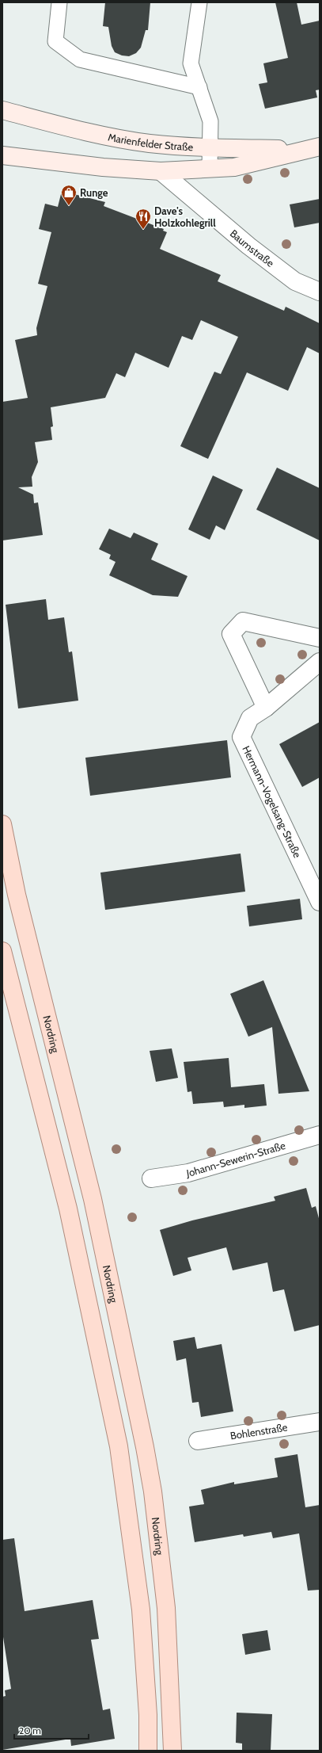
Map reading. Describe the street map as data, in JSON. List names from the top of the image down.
{
  "streets": {
    "main road": ["Nordring"],
    "street": [
      "Marienfelder Straße",
      "Baumstraße",
      "Hermann-Vogelsang-Straße",
      "Johann-Sewerin-Straße",
      "Bohlenstraße"
    ]
  },
  "crossings": [
    ["Marienfelder Straße", "Baumstraße"]
  ],
  "places": {
    "shop": ["Runge"],
    "restaurant": ["Dave's Holzkohlegrill"]
  },
  "scale_bar": "20 m"
}
